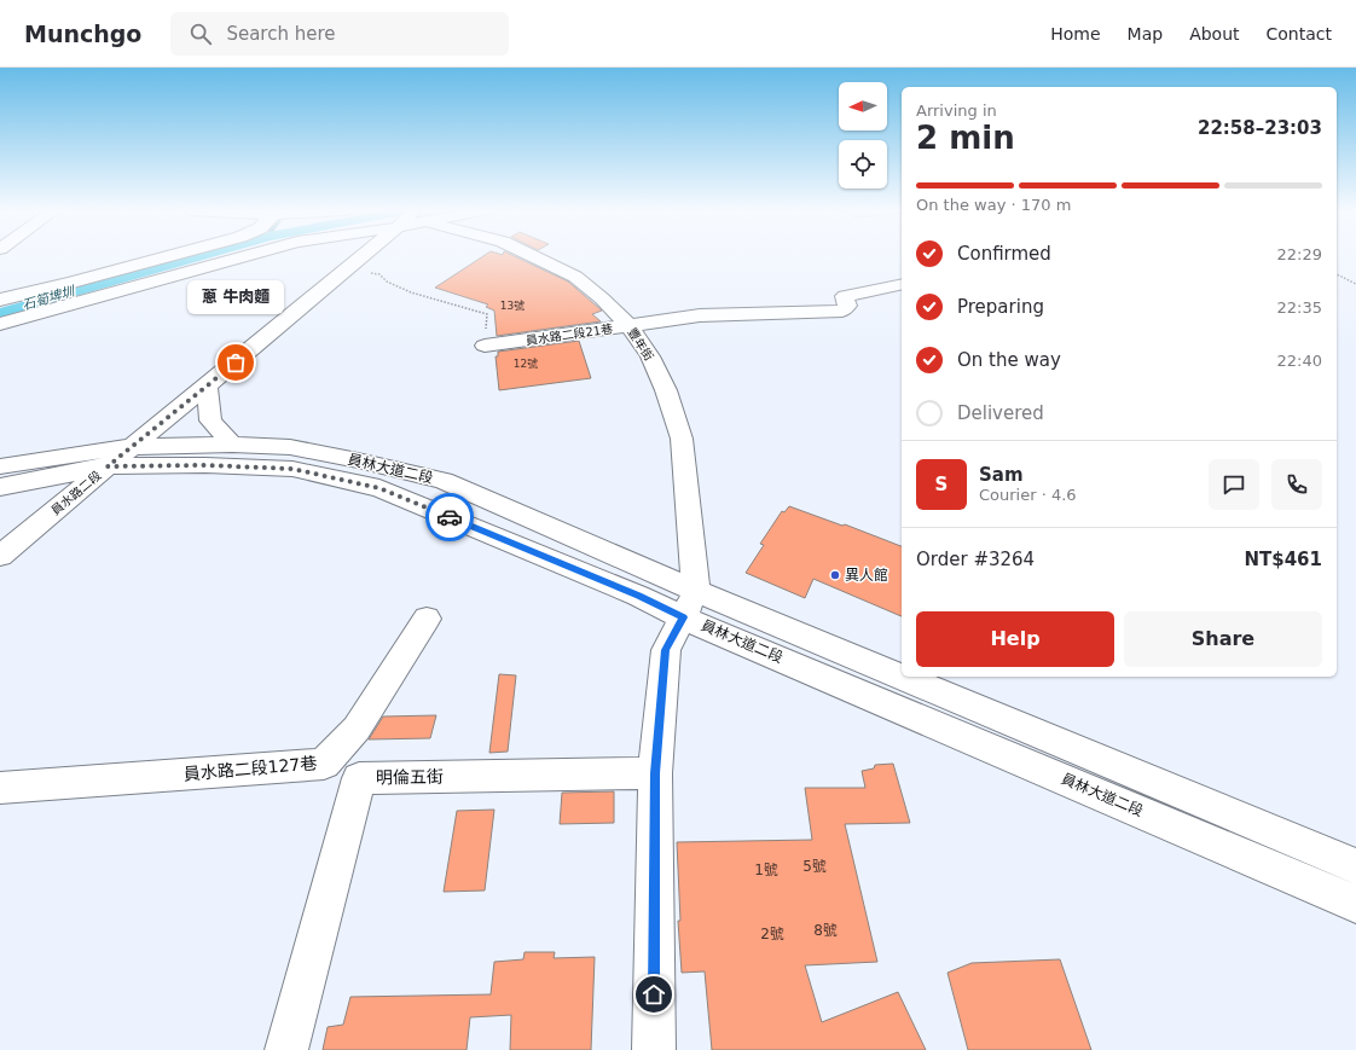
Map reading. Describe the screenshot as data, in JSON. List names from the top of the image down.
{
  "streets": {
    "street": [
      "員水路二段21巷",
      "豐年街",
      "員林大道二段",
      "員水路二段",
      "員水路二段127巷",
      "明倫五街"
    ]
  },
  "crossings": [
    ["員水路二段21巷", "豐年街"],
    ["豐年街", "員林大道二段"],
    ["員林大道二段", "員水路二段"]
  ],
  "water": ["石筍埤圳"],
  "places": ["蔥 牛肉麵", "異人館"],
  "house_numbers": [
    "13號",
    "12號",
    "5號",
    "1號",
    "8號",
    "2號"
  ],
  "north": "left",
  "page": {
    "header": "Munchgo",
    "search": "Search here",
    "nav": [
      "Home",
      "Map",
      "About",
      "Contact"
    ],
    "heading": ["2 min", "Arriving in", "22:58–23:03"],
    "panel": [
      "Sam",
      "Courier · 4.6",
      "Order #3264",
      "NT$461"
    ],
    "bar": "On the way · 170 m",
    "list": [
      ["Confirmed", "22:29"],
      ["Preparing", "22:35"],
      ["On the way", "22:40"],
      "Delivered"
    ],
    "bubble": "蔥 牛肉麵",
    "round": "S",
    "buttons": ["Help", "Share"]
  }
}
